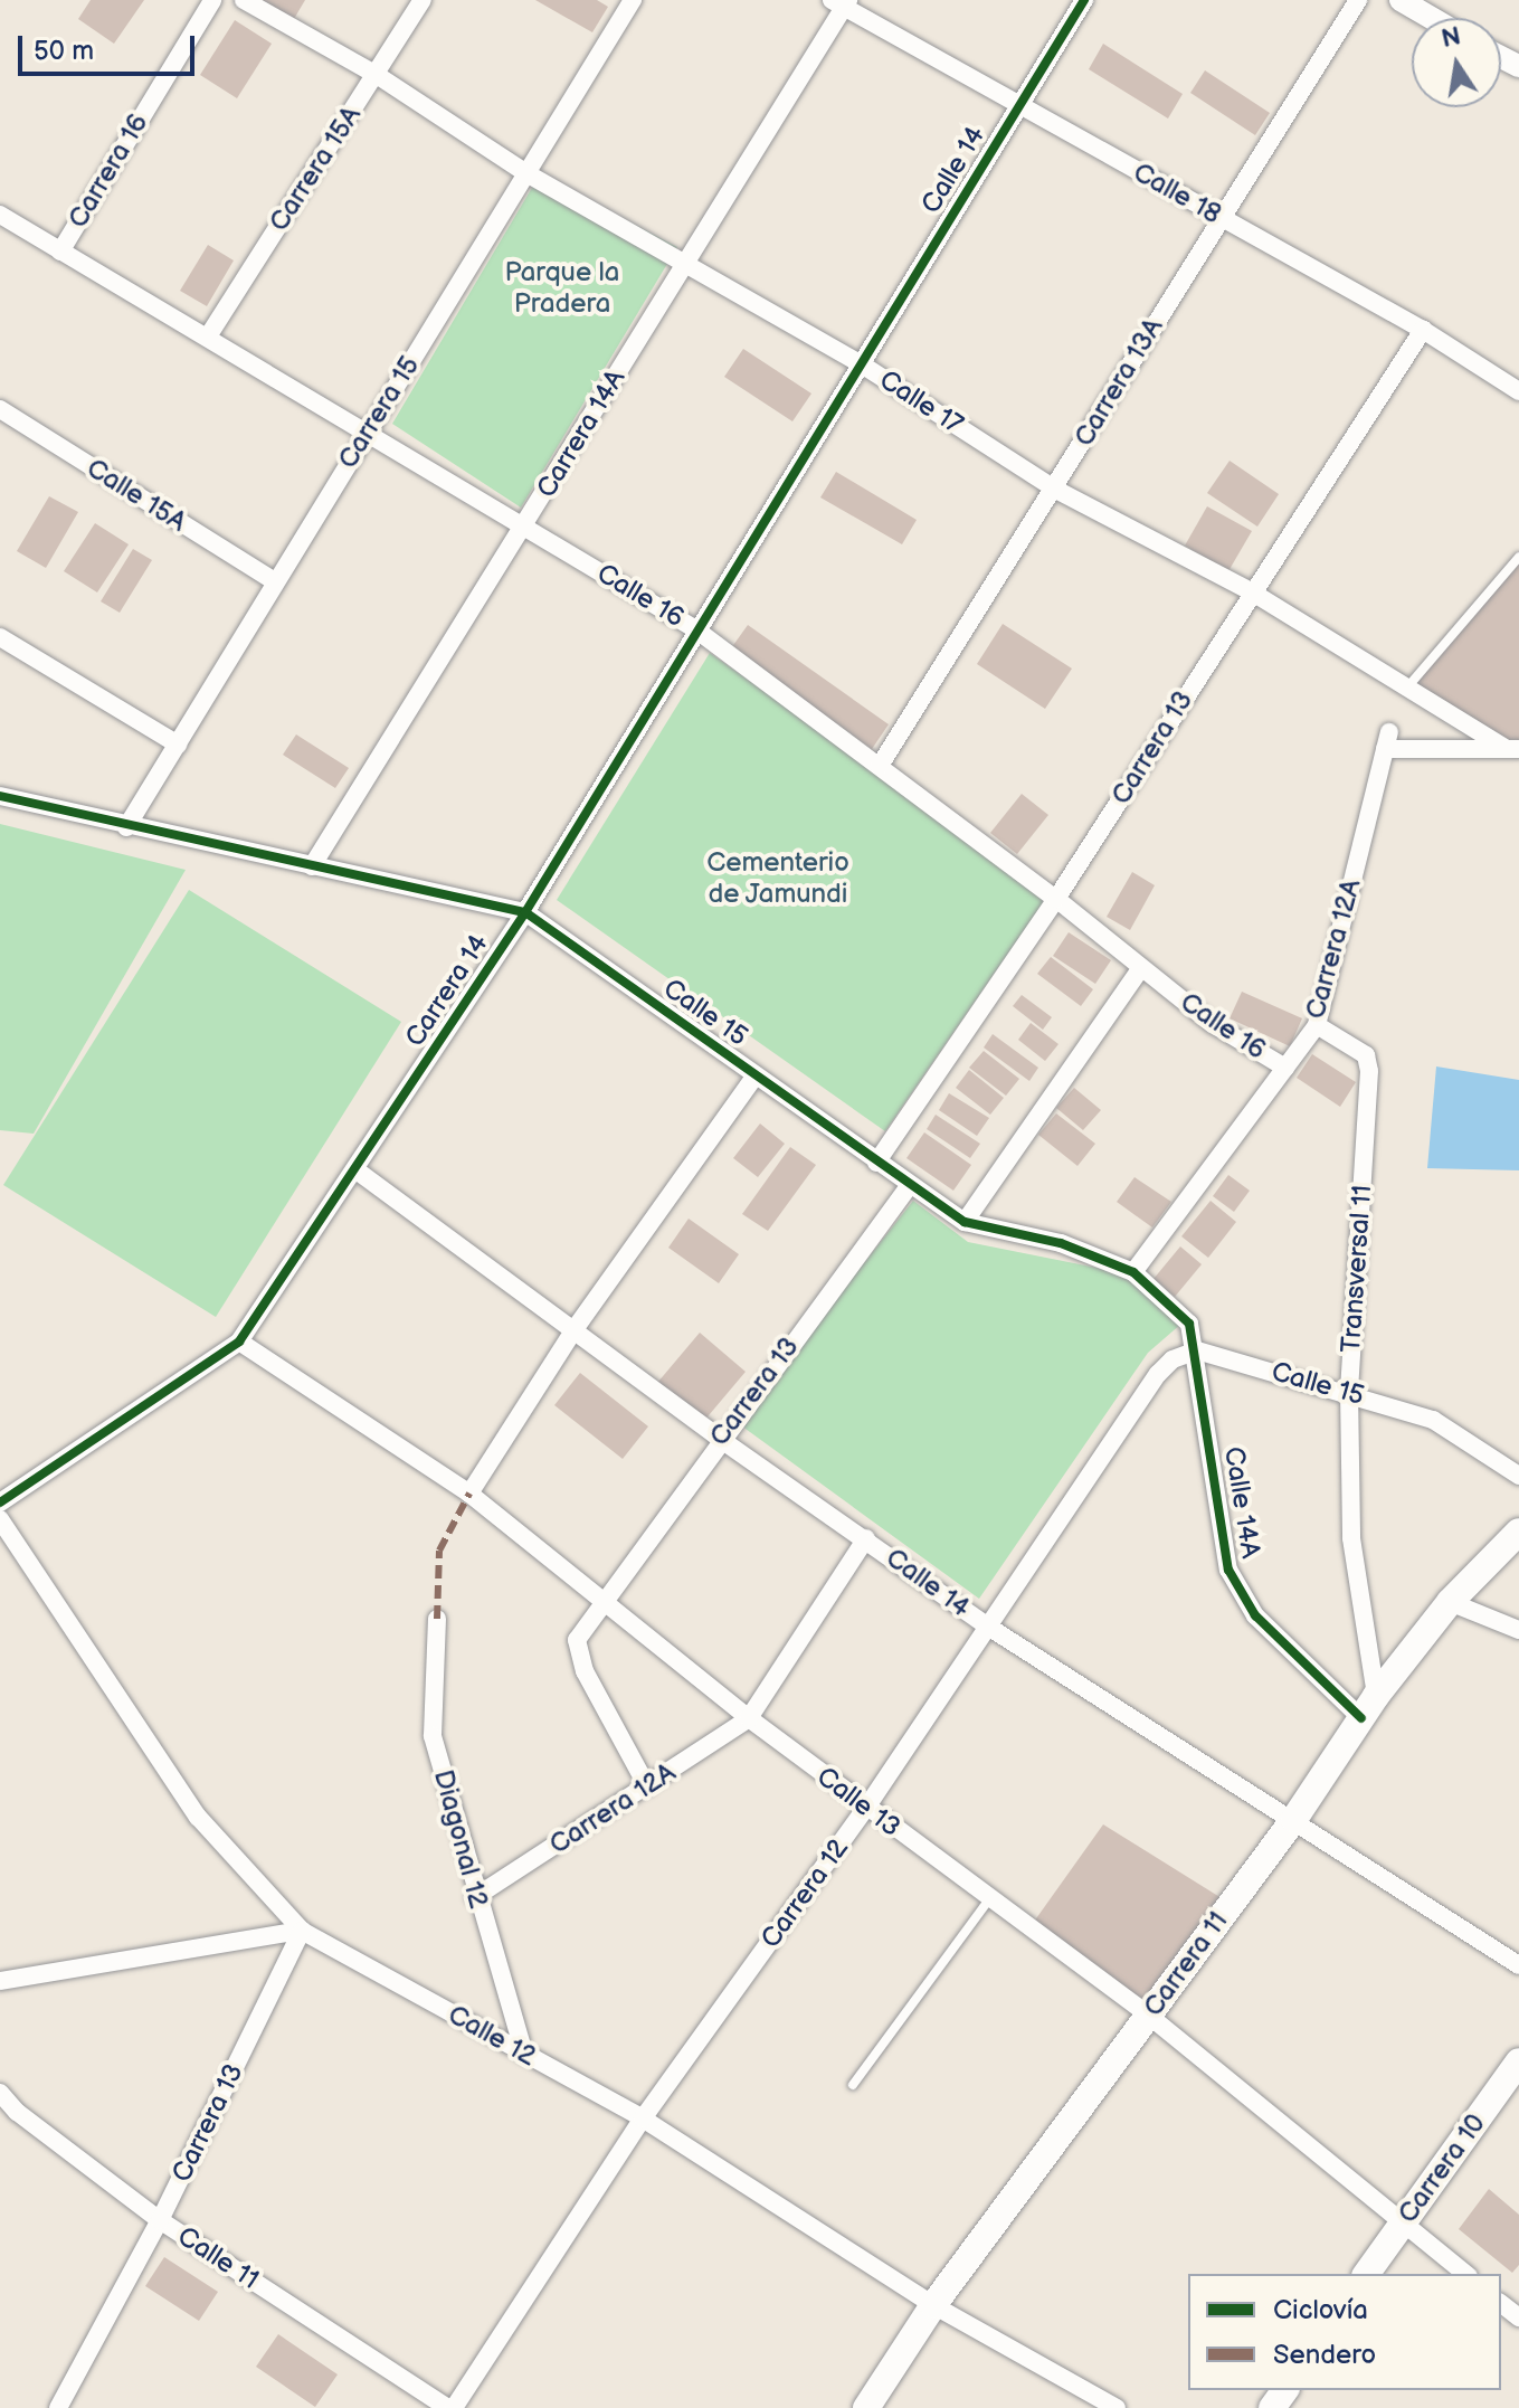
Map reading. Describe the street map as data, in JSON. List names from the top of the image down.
{
  "streets": {
    "main road": ["Carrera 11", "Carrera 10"],
    "street": [
      "Carrera 15A",
      "Calle 14",
      "Carrera 16",
      "Calle 18",
      "Carrera 13A",
      "Calle 17",
      "Carrera 15",
      "Carrera 14A",
      "Calle 15A",
      "Calle 16",
      "Carrera 13",
      "Carrera 12A",
      "Carrera 14",
      "Calle 15",
      "Transversal 11",
      "Calle 14A",
      "Calle 13",
      "Diagonal 12",
      "Carrera 12",
      "Calle 12",
      "Calle 11"
    ]
  },
  "crossings": [
    ["Carrera 15A", "Calle 17"],
    ["Carrera 15A", "Calle 16"],
    ["Calle 14", "Calle 18"],
    ["Calle 14", "Calle 17"],
    ["Calle 14", "Carrera 13"],
    ["Calle 14", "Carrera 14"],
    ["Calle 14", "Carrera 12"],
    ["Calle 14", "Carrera 11"],
    ["Carrera 16", "Calle 16"],
    ["Calle 18", "Carrera 13A"],
    ["Calle 18", "Carrera 14A"],
    ["Calle 18", "Carrera 13"],
    ["Carrera 13A", "Calle 17"],
    ["Carrera 13A", "Calle 16"],
    ["Calle 17", "Carrera 15"],
    ["Calle 17", "Carrera 14A"],
    ["Calle 17", "Carrera 13"],
    ["Calle 17", "Carrera 12A"],
    ["Calle 17", "Carrera 14"],
    ["Carrera 15", "Calle 15A"],
    ["Carrera 15", "Calle 16"],
    ["Carrera 15", "Calle 15"],
    ["Carrera 14A", "Calle 16"],
    ["Carrera 14A", "Calle 15"],
    ["Calle 16", "Carrera 13"],
    ["Calle 16", "Carrera 12A"],
    ["Calle 16", "Carrera 14"],
    ["Carrera 13", "Carrera 12A"],
    ["Carrera 13", "Calle 15"],
    ["Carrera 13", "Calle 13"],
    ["Carrera 13", "Calle 12"],
    ["Carrera 13", "Calle 11"],
    ["Carrera 12A", "Calle 15"],
    ["Carrera 12A", "Transversal 11"],
    ["Carrera 12A", "Calle 13"],
    ["Carrera 12A", "Diagonal 12"],
    ["Carrera 14", "Calle 15"],
    ["Carrera 14", "Calle 13"],
    ["Calle 15", "Transversal 11"],
    ["Calle 15", "Calle 14A"],
    ["Calle 15", "Carrera 12"],
    ["Transversal 11", "Calle 14A"],
    ["Transversal 11", "Carrera 11"],
    ["Calle 14A", "Carrera 12"],
    ["Calle 14A", "Carrera 11"],
    ["Calle 13", "Carrera 12"],
    ["Calle 13", "Carrera 11"],
    ["Calle 13", "Carrera 10"],
    ["Diagonal 12", "Calle 12"],
    ["Carrera 12", "Calle 12"],
    ["Carrera 12", "Calle 11"],
    ["Carrera 11", "Calle 12"]
  ],
  "parks": ["Parque la Pradera", "Cementerio de Jamundi"],
  "legend": ["Ciclovía", "Sendero"],
  "scale_bar": "50 m",
  "north": "top"
}
